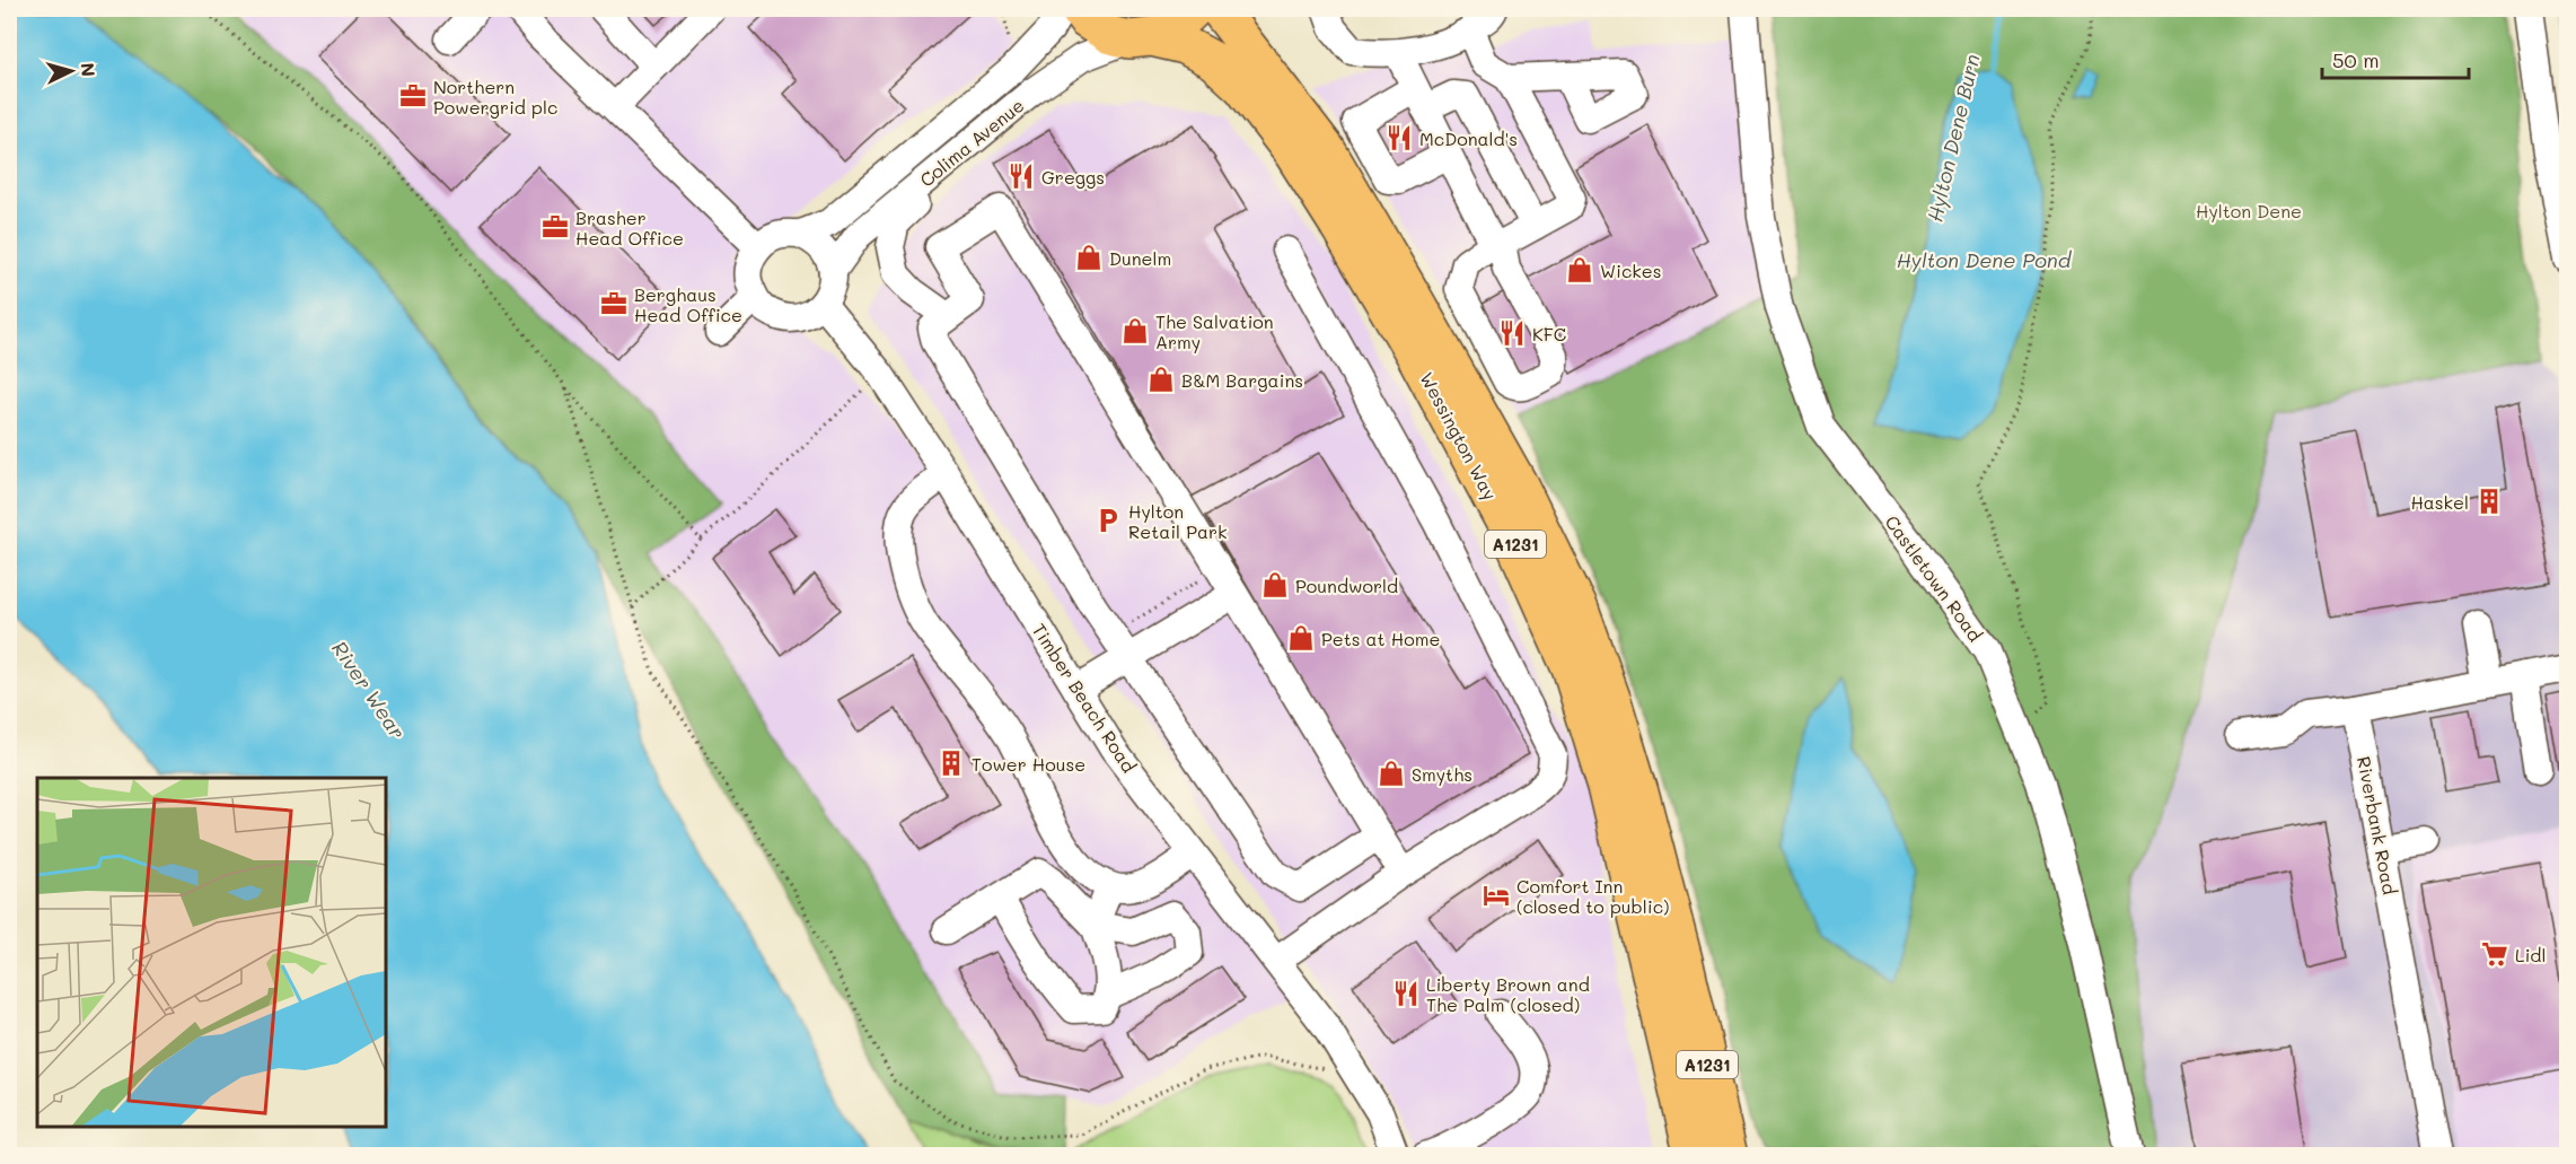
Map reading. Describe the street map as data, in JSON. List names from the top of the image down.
{
  "streets": {
    "highway": ["Wessington Way", "A1231"],
    "street": [
      "Colima Avenue",
      "Castletown Road",
      "Timber Beach Road",
      "Riverbank Road"
    ]
  },
  "crossings": [
    ["Colima Avenue", "Wessington Way"],
    ["Colima Avenue", "Timber Beach Road"]
  ],
  "water": ["Hylton Dene Burn", "Hylton Dene Pond", "River Wear"],
  "parks": ["Hylton Dene"],
  "places": {
    "office": ["Northern Powergrid plc", "Brasher Head Office", "Berghaus Head Office"],
    "restaurant": [
      "McDonald's",
      "Greggs",
      "KFC",
      "Liberty Brown and The Palm (closed)"
    ],
    "shop": [
      "Dunelm",
      "Wickes",
      "The Salvation Army",
      "B&M Bargains",
      "Poundworld",
      "Pets at Home",
      "Smyths"
    ],
    "building": ["Haskel", "Tower House"],
    "parking": ["Hylton Retail Park"],
    "hotel": ["Comfort Inn (closed to public)"],
    "supermarket": ["Lidl"]
  },
  "scale_bar": "50 m",
  "north": "right"
}
